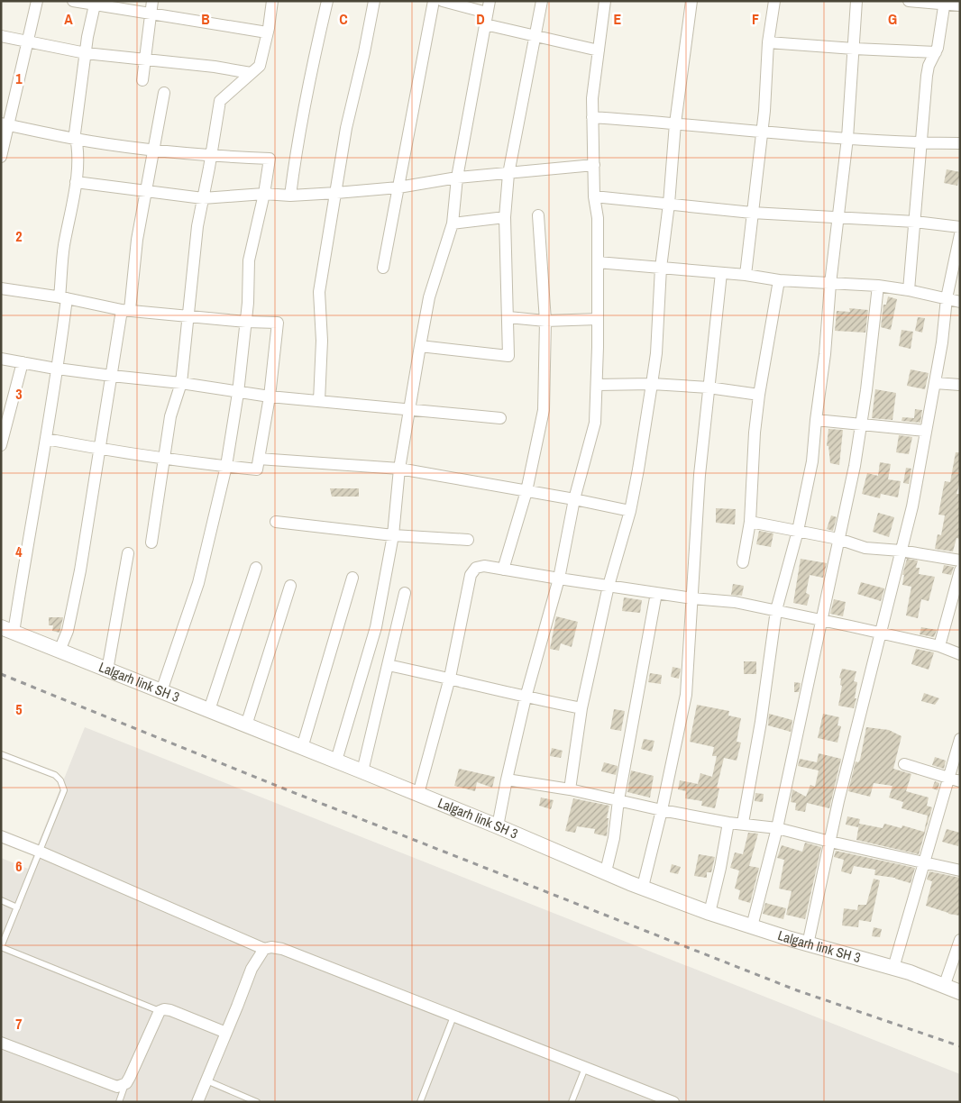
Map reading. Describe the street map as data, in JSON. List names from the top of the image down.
{
  "streets": {
    "street": ["Lalgarh link SH 3"]
  },
  "grid": {
    "columns": [
      "A",
      "B",
      "C",
      "D",
      "E",
      "F",
      "G"
    ],
    "rows": [
      "1",
      "2",
      "3",
      "4",
      "5",
      "6",
      "7"
    ]
  }
}
